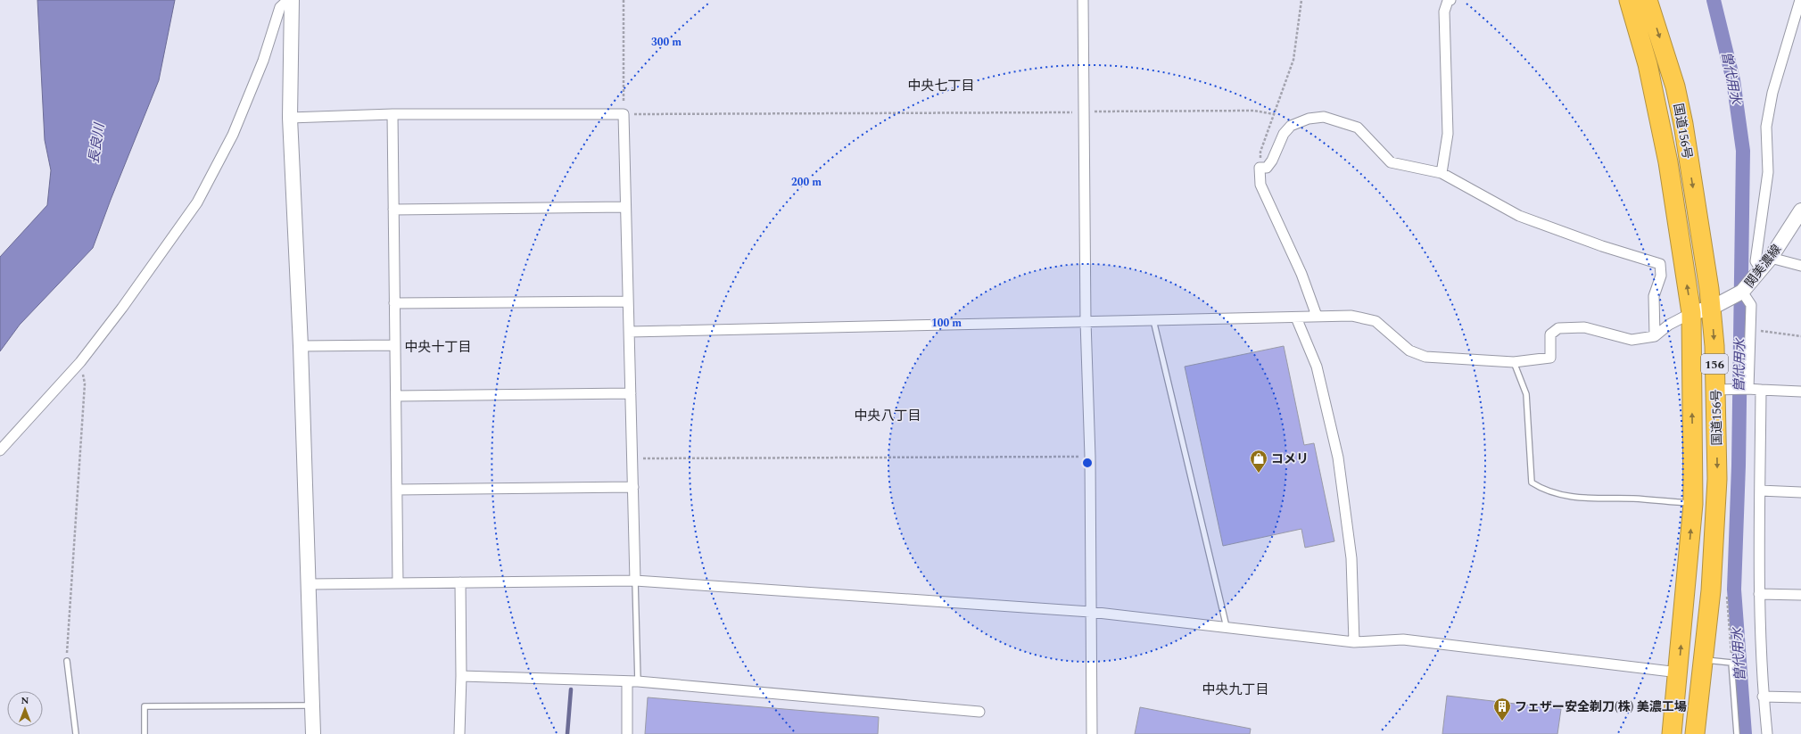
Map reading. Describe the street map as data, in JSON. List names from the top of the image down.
{
  "streets": {
    "highway": ["国道156号", "156"],
    "street": ["関美濃線"]
  },
  "crossings": [
    ["国道156号", "関美濃線"]
  ],
  "districts": [
    "中央七丁目",
    "中央十丁目",
    "中央八丁目",
    "中央九丁目"
  ],
  "water": ["曽代用水", "長良川"],
  "places": {
    "shop": ["コメリ"],
    "building": ["フェザー安全剃刀(株) 美濃工場"]
  },
  "north": "top",
  "rings": ["300 m", "200 m", "100 m"]
}
